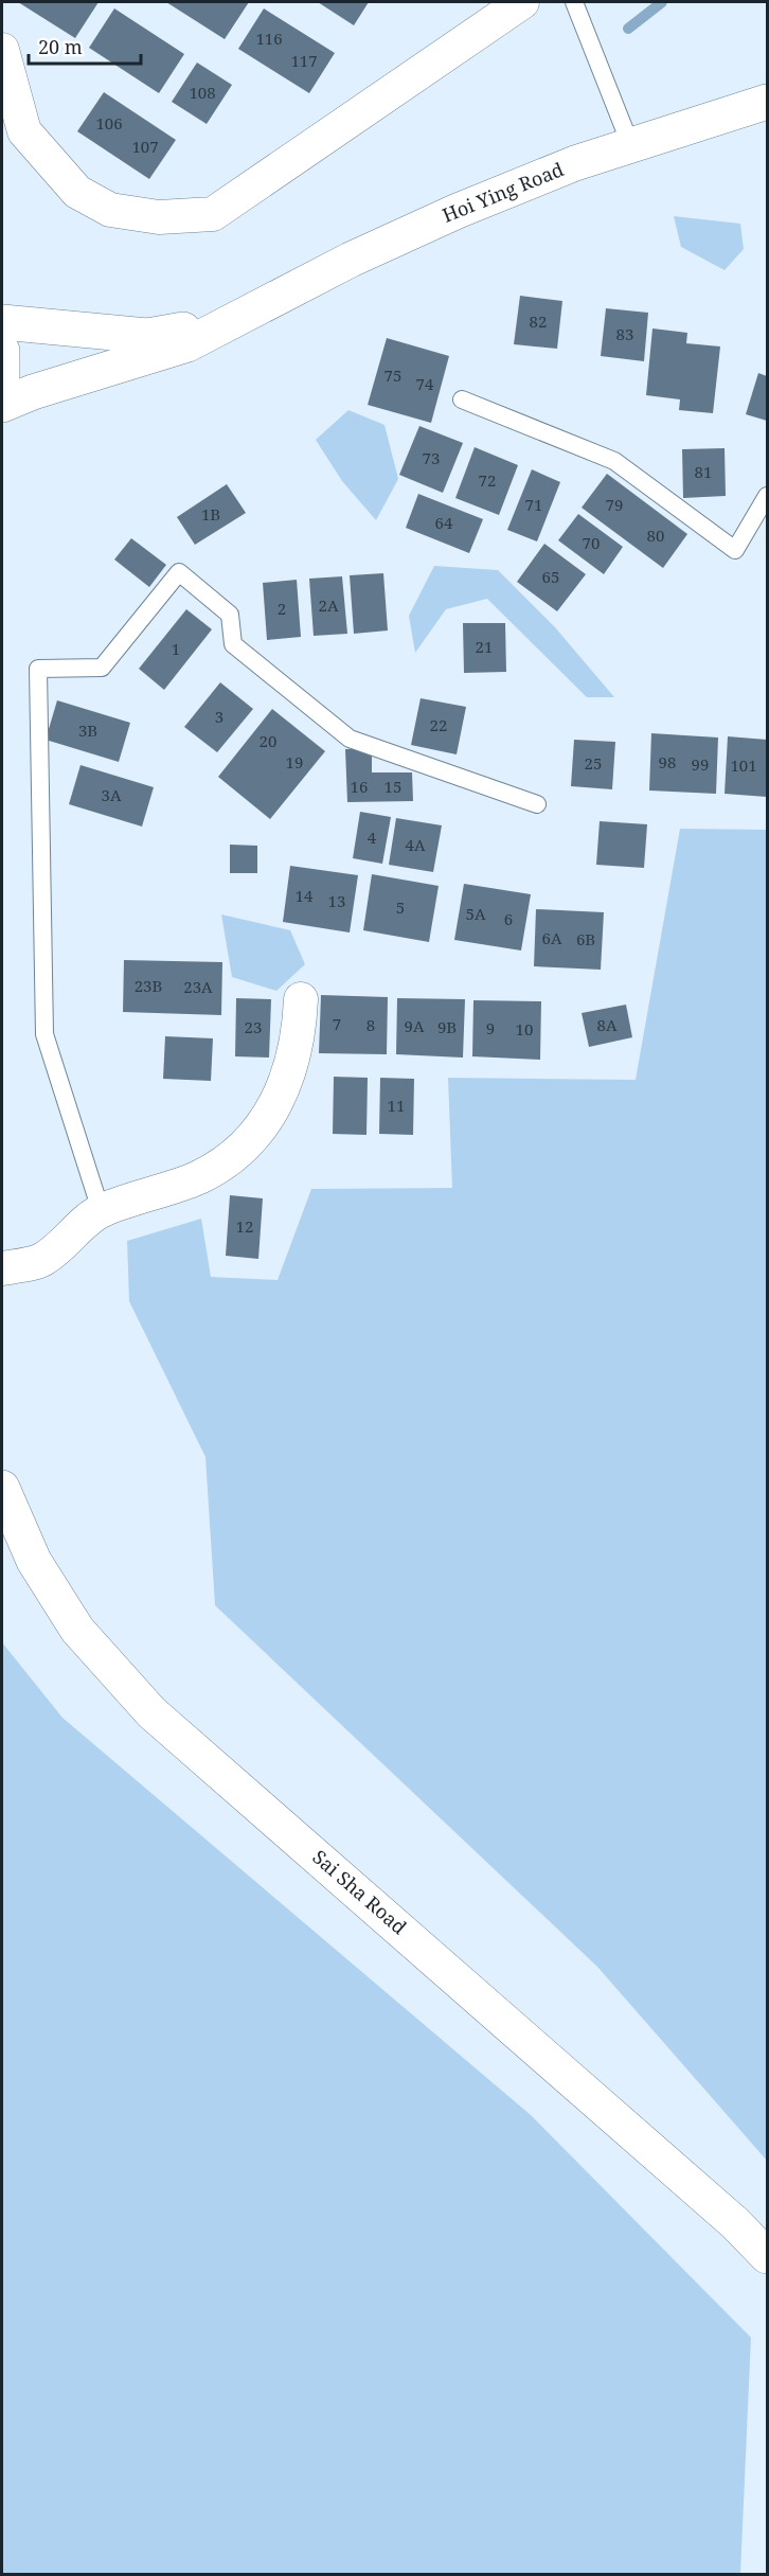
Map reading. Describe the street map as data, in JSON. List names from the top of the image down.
{
  "streets": {
    "main road": ["Hoi Ying Road", "Sai Sha Road"]
  },
  "house_numbers": [
    "116",
    "117",
    "108",
    "106",
    "107",
    "82",
    "83",
    "75",
    "74",
    "73",
    "81",
    "72",
    "71",
    "79",
    "1B",
    "64",
    "80",
    "70",
    "65",
    "2A",
    "2",
    "21",
    "1",
    "3",
    "22",
    "3B",
    "20",
    "19",
    "98",
    "25",
    "99",
    "101",
    "16",
    "15",
    "3A",
    "4",
    "4A",
    "14",
    "13",
    "5",
    "5A",
    "6",
    "6A",
    "6B",
    "23B",
    "23A",
    "7",
    "8",
    "8A",
    "9A",
    "23",
    "9B",
    "9",
    "10",
    "11",
    "12"
  ],
  "scale_bar": "20 m"
}
